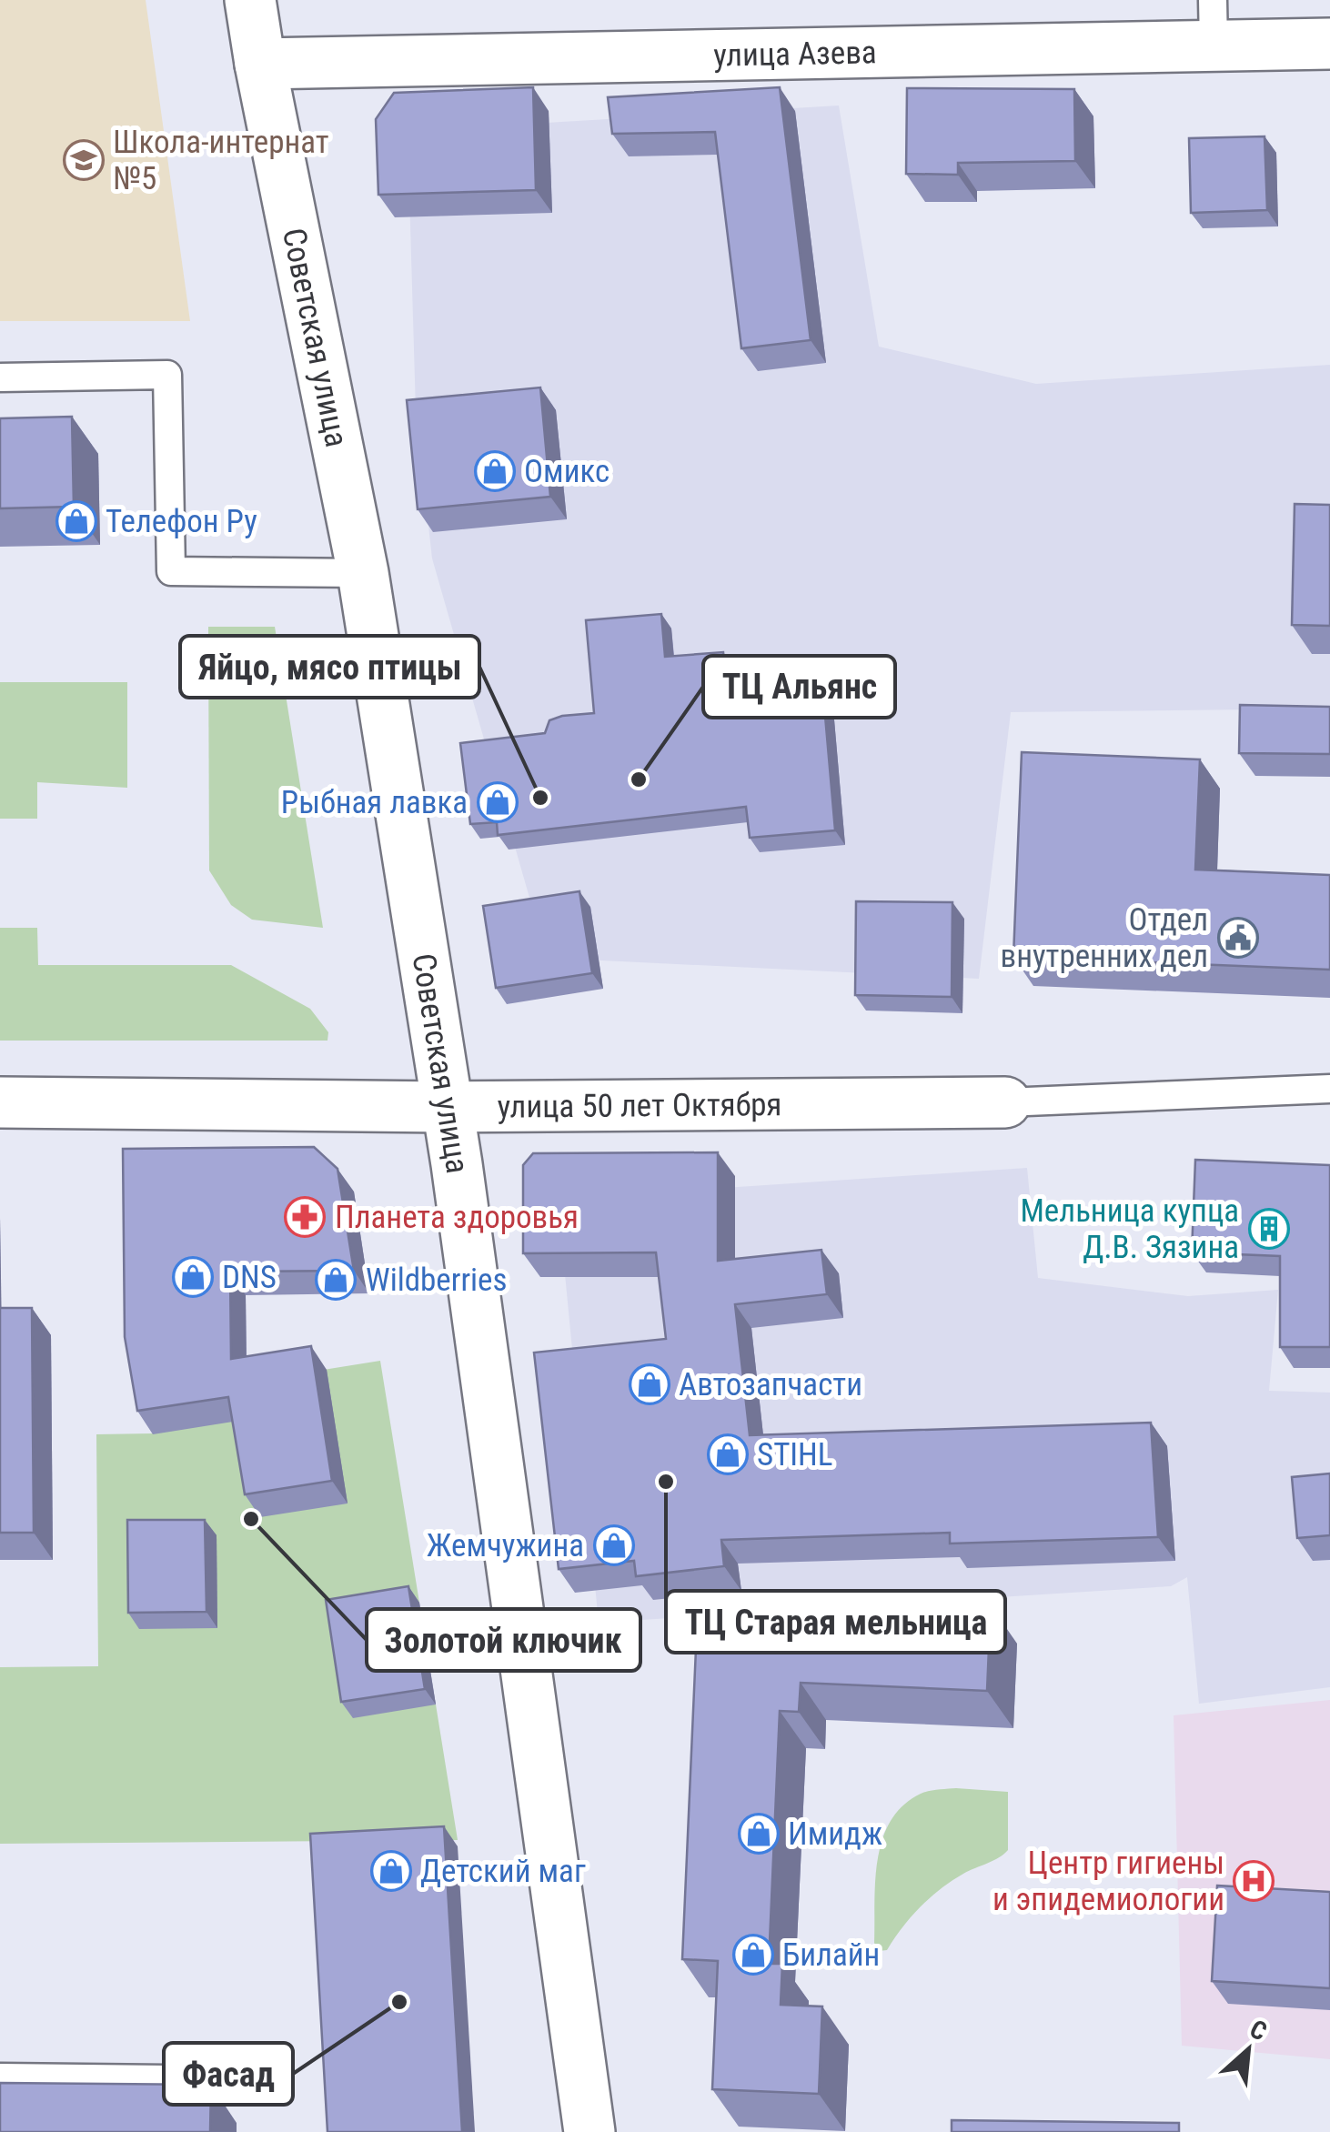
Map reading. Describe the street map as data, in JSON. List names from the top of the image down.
{
  "streets": {
    "main road": ["улица Азева", "Советская улица", "улица 50 лет Октября"]
  },
  "crossings": [
    ["улица Азева", "Советская улица"],
    ["Советская улица", "улица 50 лет Октября"]
  ],
  "places": {
    "school or university": ["Школа-интернат №5"],
    "shop": [
      "Омикс",
      "Телефон Ру",
      "Рыбная лавка",
      "DNS",
      "Wildberries",
      "Автозапчасти",
      "STIHL",
      "Жемчужина",
      "Имидж",
      "Детский маг",
      "Билайн"
    ],
    "other": [
      "ТЦ Альянс",
      "Яйцо, мясо птицы",
      "ТЦ Старая мельница",
      "Золотой ключик",
      "Фасад"
    ],
    "public building": ["Отдел внутренних дел"],
    "pharmacy": ["Планета здоровья"],
    "building": ["Мельница купца Д.В. Зязина"],
    "hospital": ["Центр гигиены и эпидемиологии"]
  },
  "north": "top right"
}
